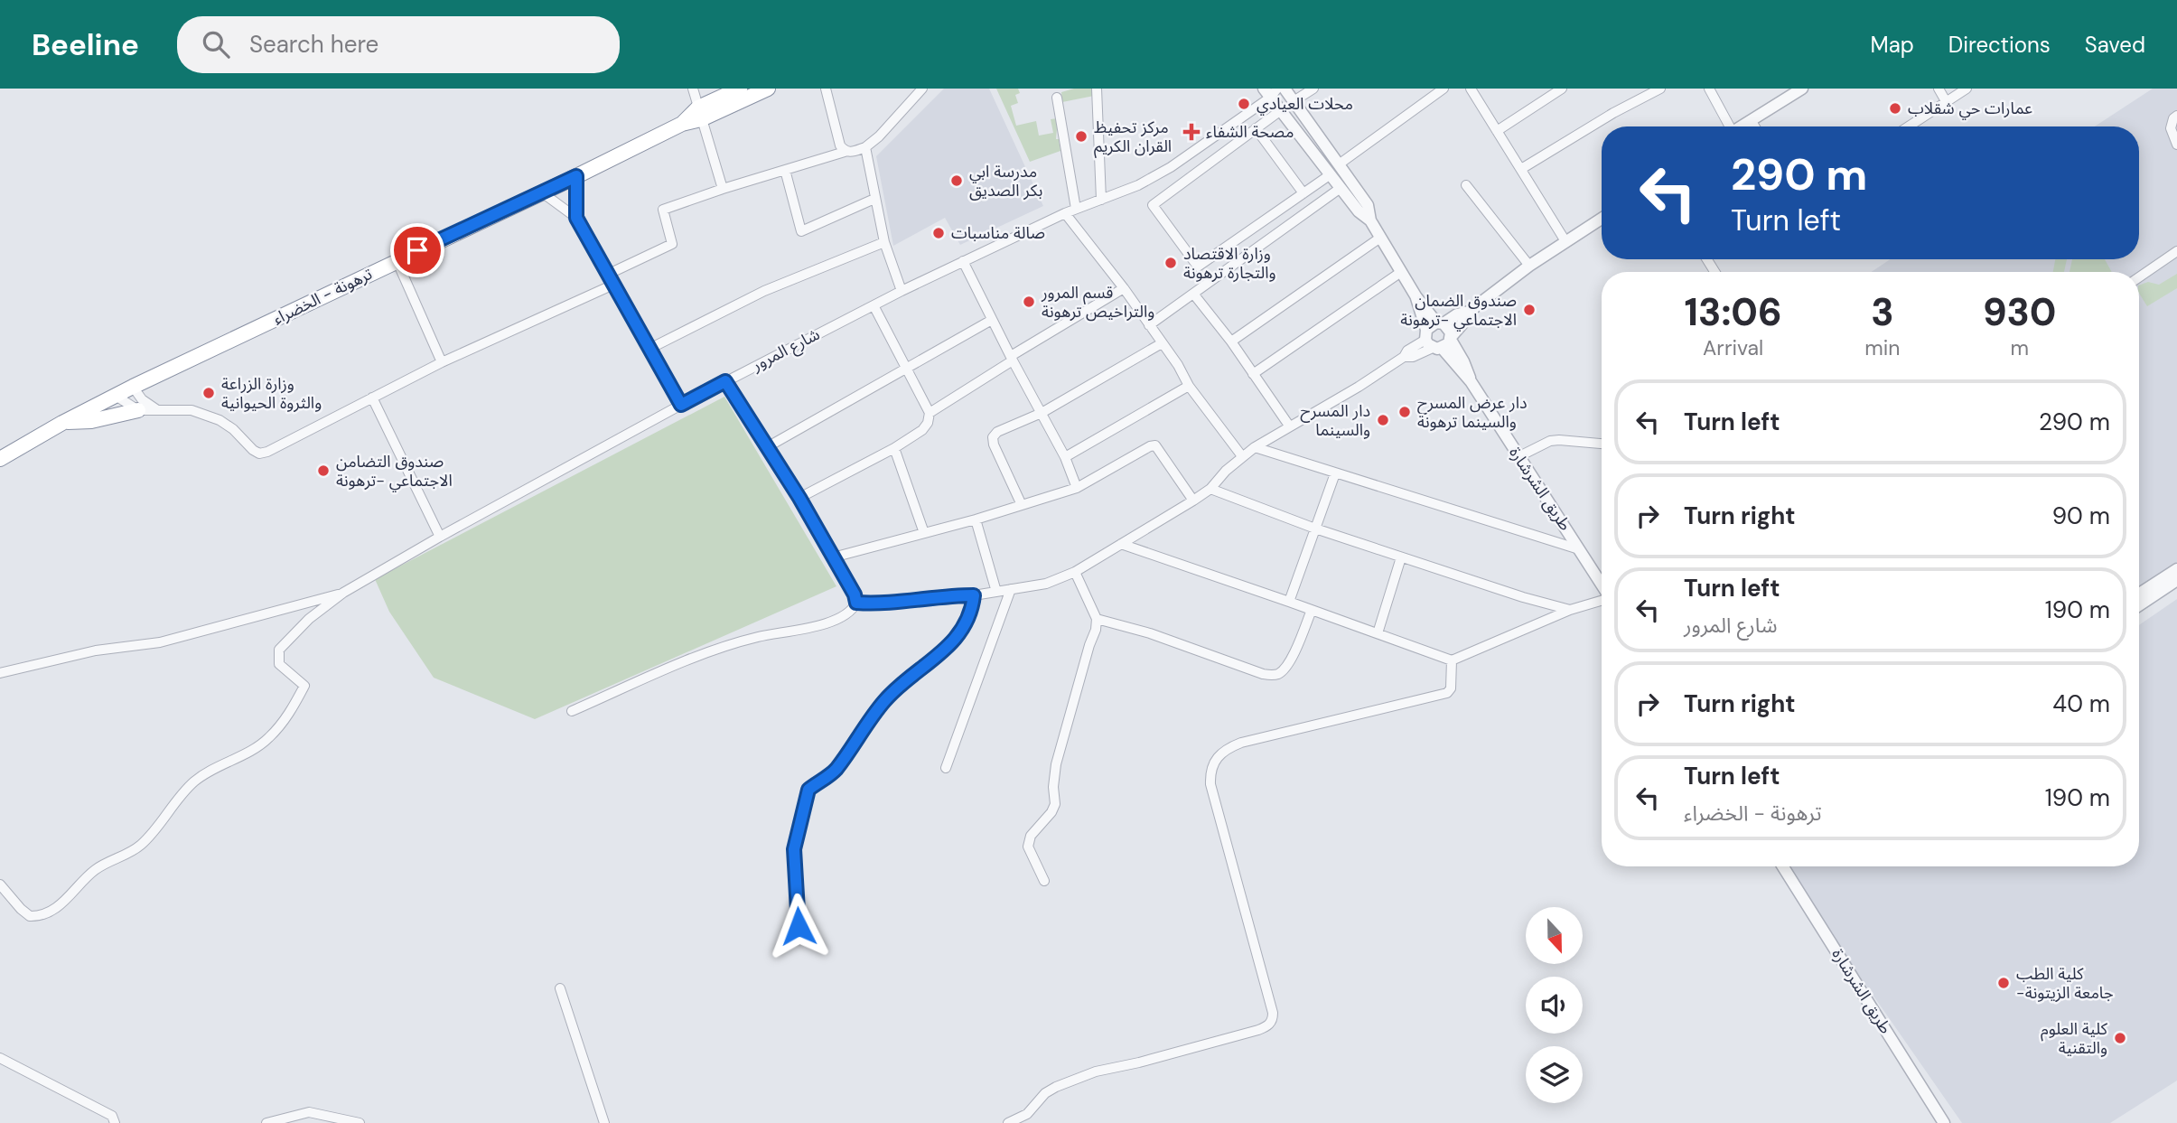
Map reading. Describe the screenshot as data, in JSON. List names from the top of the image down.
{
  "streets": {
    "highway": ["ترهونة - الخضراء"],
    "street": ["شارع المرور", "طريق الشرشارة"]
  },
  "places": {
    "other": [
      "محلات العيادي",
      "عمارات حي شقلاب",
      "مركز تحفيظ القران الكريم",
      "مدرسة ابي بكر الصديق",
      "صالة مناسبات",
      "وزارة الاقتصاد والتجارة ترهونة",
      "قسم المرور والتراخيص ترهونة",
      "صندوق الضمان الاجتماعي -ترهونة",
      "وزارة الزراعة والثروة الحيوانية",
      "دار عرض المسرح والسينما ترهونة",
      "دار المسرح والسينما",
      "صندوق التضامن الاجتماعي -ترهونة",
      "كلية الطب -جامعة الزيتونة",
      "كلية العلوم والتقنية"
    ],
    "health": ["مصحة الشفاء"]
  },
  "north": "bottom",
  "page": {
    "header": "Beeline",
    "search": "Search here",
    "nav": ["Map", "Directions", "Saved"],
    "turn": ["290 m", "Turn left"],
    "eta": [
      "13:06",
      "Arrival",
      "3",
      "min",
      "930",
      "m"
    ],
    "list": [
      {
        "name": "Turn left",
        "value": "290 m"
      },
      {
        "name": "Turn right",
        "value": "90 m"
      },
      {
        "name": "Turn left",
        "note": "شارع المرور",
        "value": "190 m"
      },
      {
        "name": "Turn right",
        "value": "40 m"
      },
      {
        "name": "Turn left",
        "note": "ترهونة - الخضراء",
        "value": "190 m"
      }
    ]
  }
}
